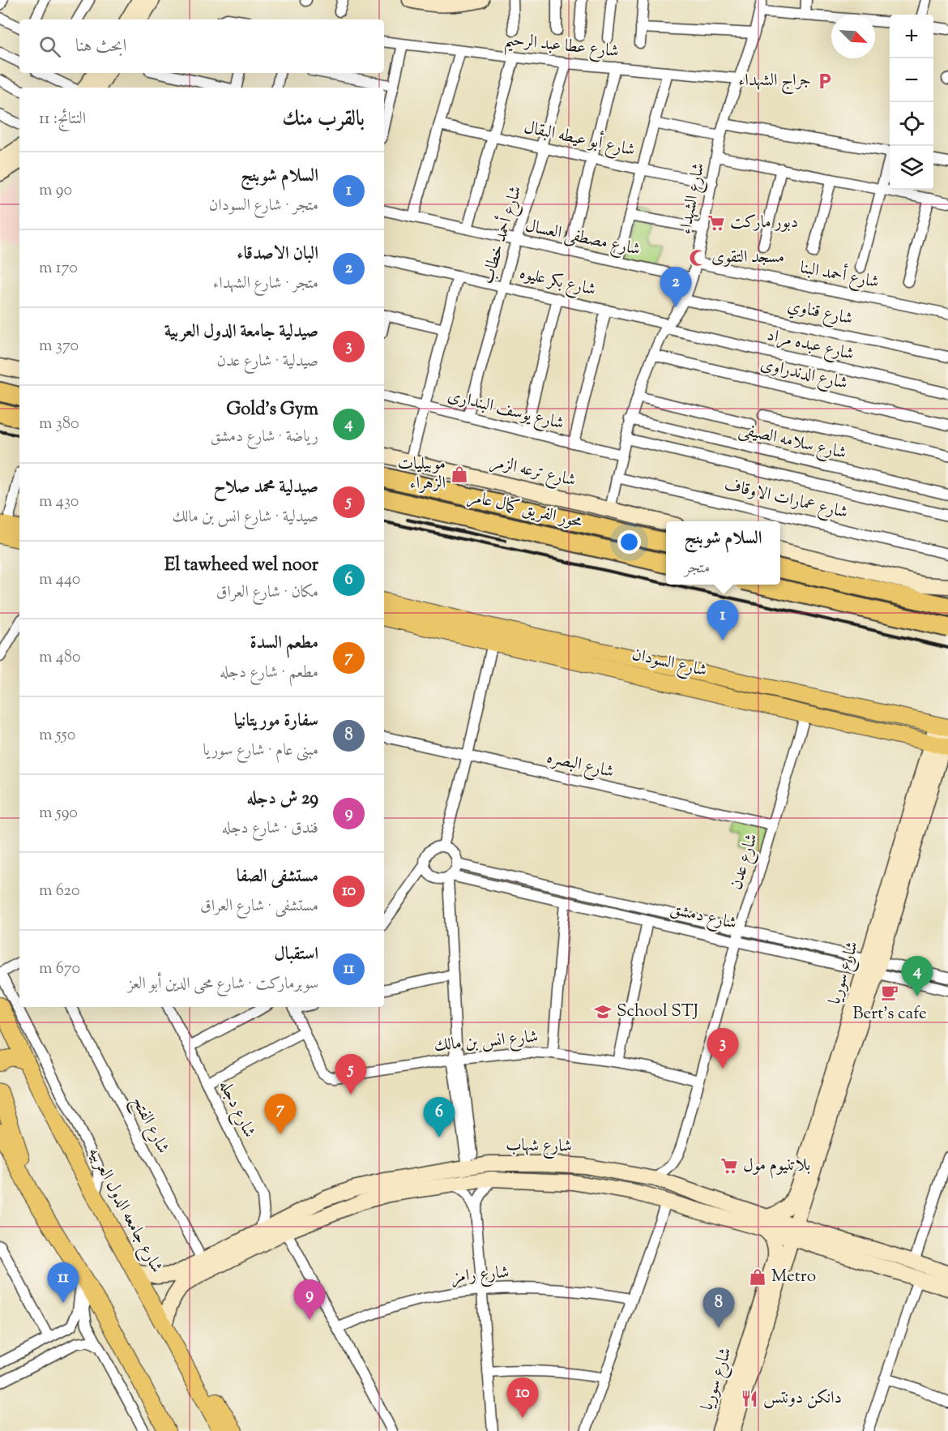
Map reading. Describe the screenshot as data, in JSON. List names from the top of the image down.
{
  "streets": {
    "highway": ["محور الفريق كمال عامر"],
    "main road": ["شارع السودان", "شارع جامعه الدول العربيه"],
    "street": [
      "شارع عطا عبد الرحيم",
      "شارع أبو عيطه البقال",
      "شارع الشهداء",
      "شارع أحمد خطاب",
      "شارع مصطفى العسال",
      "شارع أحمد البنا",
      "شارع بكر عليوه",
      "شارع قناوي",
      "شارع عبده مراد",
      "شارع الدندراوى",
      "شارع يوسف البندارى",
      "شارع سلامه الصيفى",
      "شارع ترعه الزمر",
      "شارع عمارات الاوقاف",
      "شارع البصره",
      "شارع عدن",
      "شارع دمشق",
      "شارع سوريا",
      "شارع انس بن مالك",
      "شارع دجله",
      "شارع الفتح",
      "شارع شهاب",
      "شارع رامز"
    ]
  },
  "crossings": [
    ["شارع عطا عبد الرحيم", "شارع الشهداء"],
    ["شارع عطا عبد الرحيم", "شارع أحمد خطاب"],
    ["شارع أبو عيطه البقال", "شارع الشهداء"],
    ["شارع أبو عيطه البقال", "شارع أحمد خطاب"],
    ["شارع الشهداء", "شارع مصطفى العسال"],
    ["شارع الشهداء", "شارع أحمد البنا"],
    ["شارع الشهداء", "شارع بكر عليوه"],
    ["شارع الشهداء", "شارع قناوي"],
    ["شارع الشهداء", "شارع عبده مراد"],
    ["شارع الشهداء", "شارع الدندراوى"],
    ["شارع الشهداء", "شارع يوسف البندارى"],
    ["شارع الشهداء", "شارع سلامه الصيفى"],
    ["شارع الشهداء", "شارع ترعه الزمر"],
    ["شارع الشهداء", "شارع عمارات الاوقاف"],
    ["شارع أحمد خطاب", "شارع مصطفى العسال"],
    ["شارع أحمد خطاب", "شارع بكر عليوه"],
    ["شارع أحمد خطاب", "شارع يوسف البندارى"],
    ["شارع بكر عليوه", "شارع عبده مراد"],
    ["شارع السودان", "شارع عدن"],
    ["شارع السودان", "شارع سوريا"],
    ["شارع البصره", "شارع عدن"],
    ["شارع عدن", "شارع دمشق"],
    ["شارع عدن", "شارع انس بن مالك"],
    ["شارع عدن", "شارع شهاب"],
    ["شارع دمشق", "شارع سوريا"],
    ["شارع سوريا", "شارع شهاب"],
    ["شارع دجله", "شارع شهاب"],
    ["شارع الفتح", "شارع شهاب"],
    ["شارع شهاب", "شارع جامعه الدول العربيه"]
  ],
  "places": {
    "parking": ["جراج الشهداء"],
    "supermarket": ["دبور ماركت", "بلاتنيوم مول"],
    "mosque": ["مسجد التقوى"],
    "shop": ["موبيليات الزهراء", "Metro"],
    "cafe": ["Bert's cafe"],
    "school or university": ["School STJ"],
    "restaurant": ["دانكن دونتس"]
  },
  "north": "bottom right",
  "page": {
    "map_buttons": ["+", "−"],
    "search": "ابحث هنا",
    "heading": ["بالقرب منك", "النتائج: 11"],
    "list": [
      {
        "mark": "1",
        "name": "السلام شوبنج",
        "note": "متجر · شارع السودان",
        "value": "90 m"
      },
      {
        "mark": "2",
        "name": "البان الاصدقاء",
        "note": "متجر · شارع الشهداء",
        "value": "170 m"
      },
      {
        "mark": "3",
        "name": "صيدلية جامعة الدول العربية",
        "note": "صيدلية · شارع عدن",
        "value": "370 m"
      },
      {
        "mark": "4",
        "name": "Gold's Gym",
        "note": "رياضة · شارع دمشق",
        "value": "380 m"
      },
      {
        "mark": "5",
        "name": "صيدلية محمد صلاح",
        "note": "صيدلية · شارع انس بن مالك",
        "value": "430 m"
      },
      {
        "mark": "6",
        "name": "El tawheed wel noor",
        "note": "مكان · شارع العراق",
        "value": "440 m"
      },
      {
        "mark": "7",
        "name": "مطعم السدة",
        "note": "مطعم · شارع دجله",
        "value": "480 m"
      },
      {
        "mark": "8",
        "name": "سفارة موريتانيا",
        "note": "مبنى عام · شارع سوريا",
        "value": "550 m"
      },
      {
        "mark": "9",
        "name": "29 ش دجله",
        "note": "فندق · شارع دجله",
        "value": "590 m"
      },
      {
        "mark": "10",
        "name": "مستشفى الصفا",
        "note": "مستشفى · شارع العراق",
        "value": "620 m"
      },
      {
        "mark": "11",
        "name": "استقبال",
        "note": "سوبرماركت · شارع محى الدين أبو العز",
        "value": "670 m"
      }
    ],
    "pins": [
      "2",
      "1",
      "4",
      "3",
      "5",
      "7",
      "6",
      "11",
      "9",
      "8",
      "10"
    ],
    "popup": ["السلام شوبنج", "متجر"]
  }
}
